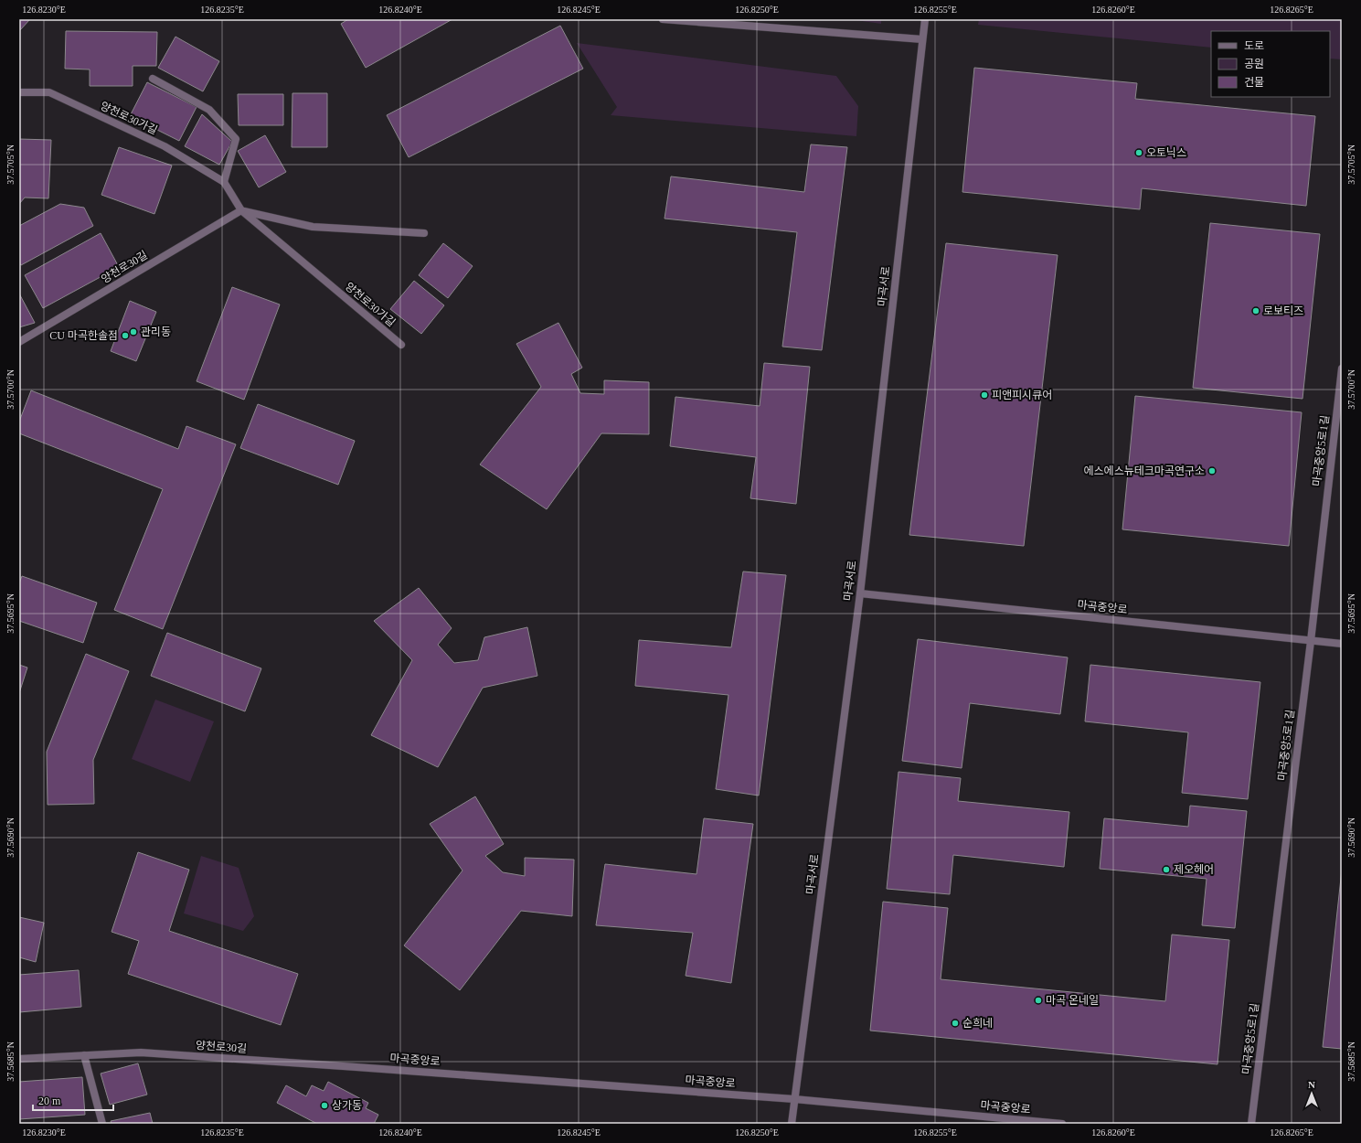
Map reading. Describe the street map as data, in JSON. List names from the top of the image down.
{
  "streets": {
    "street": [
      "양천로30가길",
      "양천로30길",
      "마곡서로",
      "마곡중앙5로1길",
      "마곡중앙로"
    ]
  },
  "crossings": [
    ["양천로30가길", "양천로30길"],
    ["양천로30길", "마곡중앙로"],
    ["마곡서로", "마곡중앙로"],
    ["마곡중앙5로1길", "마곡중앙로"]
  ],
  "places": [
    "오토닉스",
    "로보티즈",
    "관리동",
    "CU 마곡한솔점",
    "피앤피시큐어",
    "에스에스뉴테크마곡연구소",
    "제오헤어",
    "마곡 온네일",
    "순희네",
    "상가동"
  ],
  "legend": ["도로", "공원", "건물"],
  "scale_bar": "20 m",
  "north": "top",
  "coordinates": [
    "126.8230°E",
    "126.8235°E",
    "126.8240°E",
    "126.8245°E",
    "126.8250°E",
    "126.8255°E",
    "126.8260°E",
    "126.8265°E",
    "37.5705°N",
    "37.5700°N",
    "37.5695°N",
    "37.5690°N",
    "37.5685°N"
  ]
}
